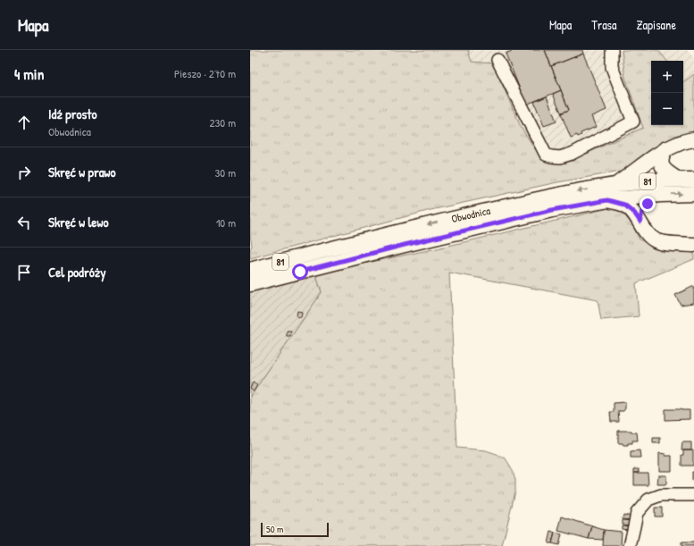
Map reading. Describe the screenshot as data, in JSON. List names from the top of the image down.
{
  "streets": {
    "main road": ["81", "Obwodnica"]
  },
  "scale_bar": "50 m",
  "page": {
    "header": "Mapa",
    "nav": ["Mapa", "Trasa", "Zapisane"],
    "heading": ["4 min", "Pieszo · 270 m"],
    "map_buttons": ["+", "−"],
    "list": [
      ["Idź prosto", "Obwodnica", "230 m"],
      ["Skręć w prawo", "30 m"],
      ["Skręć w lewo", "10 m"],
      "Cel podróży"
    ],
    "scale": "50 m"
  }
}
